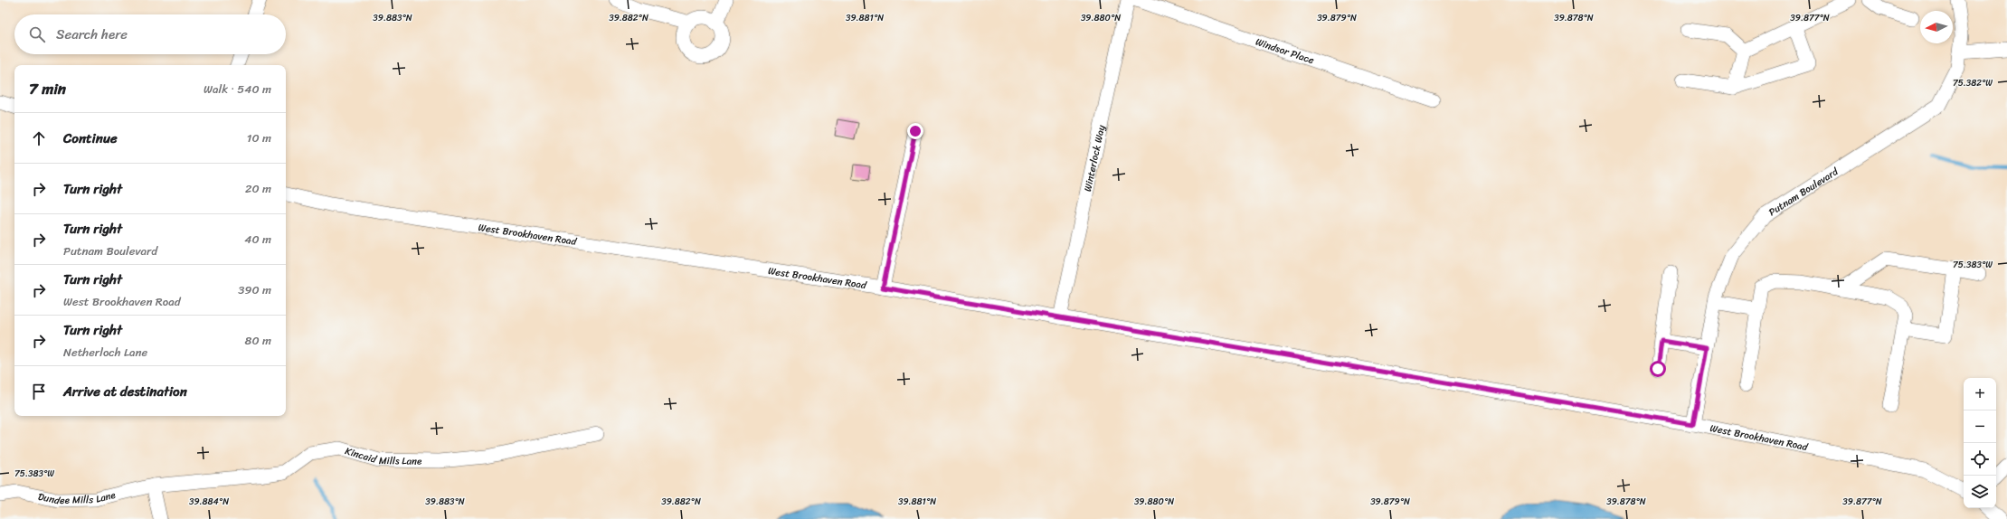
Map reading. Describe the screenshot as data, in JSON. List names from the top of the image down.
{
  "streets": {
    "street": [
      "Windsor Place",
      "Winterlock Way",
      "Putnam Boulevard",
      "West Brookhaven Road",
      "Kincaid Mills Lane",
      "Dundee Mills Lane"
    ]
  },
  "crossings": [
    ["Winterlock Way", "West Brookhaven Road"],
    ["Putnam Boulevard", "West Brookhaven Road"],
    ["Kincaid Mills Lane", "Dundee Mills Lane"]
  ],
  "north": "left",
  "page": {
    "search": "Search here",
    "heading": ["7 min", "Walk · 540 m"],
    "list": [
      ["Continue", "10 m"],
      ["Turn right", "20 m"],
      ["Turn right", "Putnam Boulevard", "40 m"],
      ["Turn right", "West Brookhaven Road", "390 m"],
      ["Turn right", "Netherloch Lane", "80 m"],
      "Arrive at destination"
    ],
    "map_buttons": ["+", "−"]
  },
  "coordinates": [
    "39.883°N",
    "39.882°N",
    "39.881°N",
    "39.880°N",
    "39.879°N",
    "39.878°N",
    "39.877°N",
    "75.382°W",
    "75.383°W",
    "39.884°N"
  ]
}
